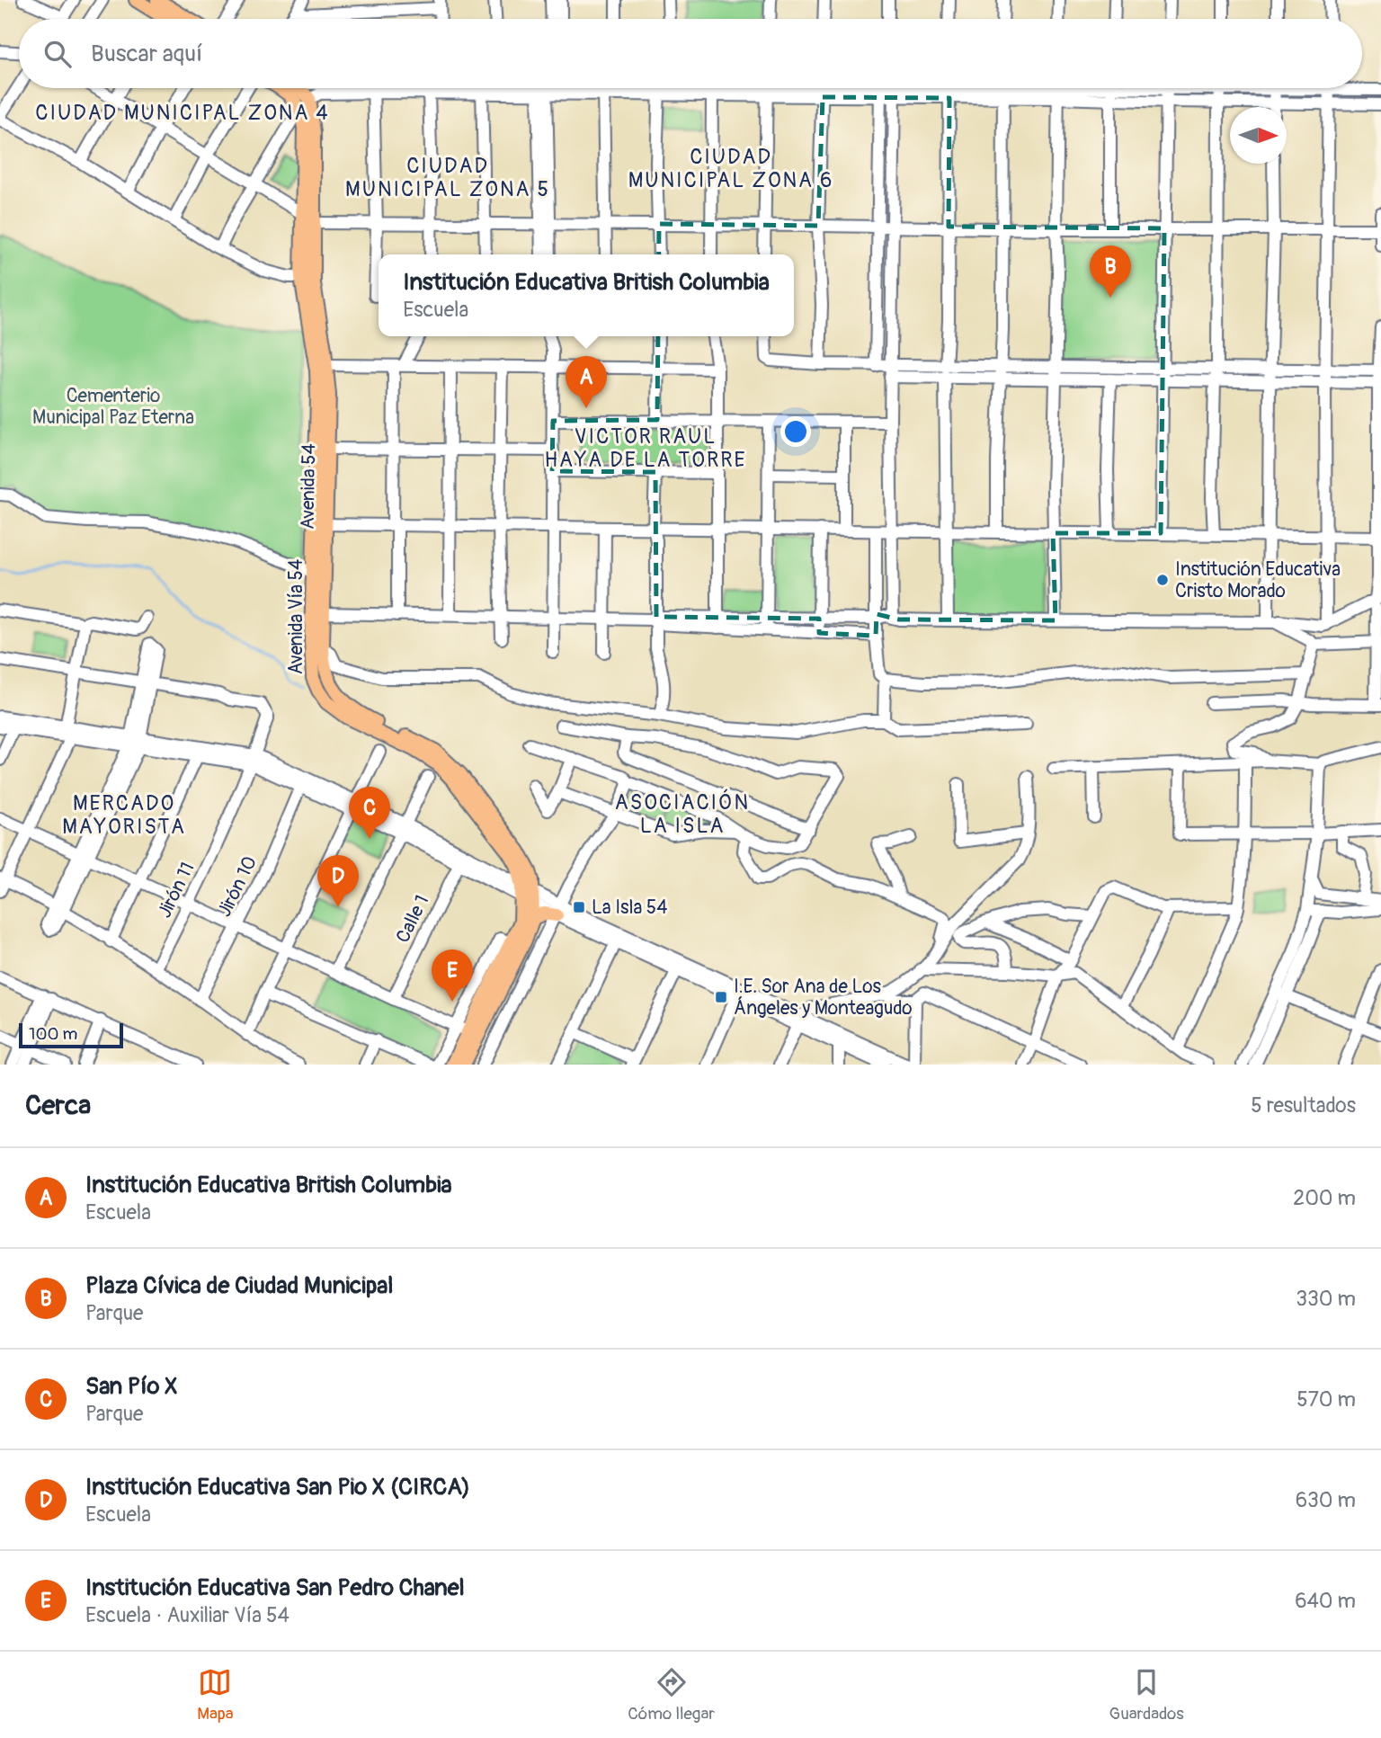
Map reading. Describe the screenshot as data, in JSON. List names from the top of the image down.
{
  "streets": {
    "main road": ["Avenida 54", "Avenida Vía 54"],
    "street": ["Jirón 10", "Jirón 11", "Calle 1"]
  },
  "crossings": [
    ["Avenida 54", "Avenida Vía 54"]
  ],
  "districts": [
    "CIUDAD MUNICIPAL ZONA 4",
    "CIUDAD MUNICIPAL ZONA 6",
    "CIUDAD MUNICIPAL ZONA 5",
    "VICTOR RAUL HAYA DE LA TORRE",
    "ASOCIACIÓN LA ISLA",
    "MERCADO MAYORISTA"
  ],
  "parks": ["Cementerio Municipal Paz Eterna"],
  "places": {
    "other": ["Institución Educativa Cristo Morado"],
    "transit": ["La Isla 54", "I.E. Sor Ana de Los Ángeles y Monteagudo"]
  },
  "scale_bar": "100 m",
  "north": "right",
  "page": {
    "search": "Buscar aquí",
    "pins": [
      "B",
      "A",
      "C",
      "D",
      "E"
    ],
    "popup": ["Institución Educativa British Columbia", "Escuela"],
    "scale": "100 m",
    "heading": ["Cerca", "5 resultados"],
    "list": [
      {
        "mark": "A",
        "name": "Institución Educativa British Columbia",
        "note": "Escuela",
        "value": "200 m"
      },
      {
        "mark": "B",
        "name": "Plaza Cívica de Ciudad Municipal",
        "note": "Parque",
        "value": "330 m"
      },
      {
        "mark": "C",
        "name": "San Pío X",
        "note": "Parque",
        "value": "570 m"
      },
      {
        "mark": "D",
        "name": "Institución Educativa San Pio X (CIRCA)",
        "note": "Escuela",
        "value": "630 m"
      },
      {
        "mark": "E",
        "name": "Institución Educativa San Pedro Chanel",
        "note": "Escuela · Auxiliar Vía 54",
        "value": "640 m"
      }
    ],
    "nav": ["Mapa", "Cómo llegar", "Guardados"]
  }
}
